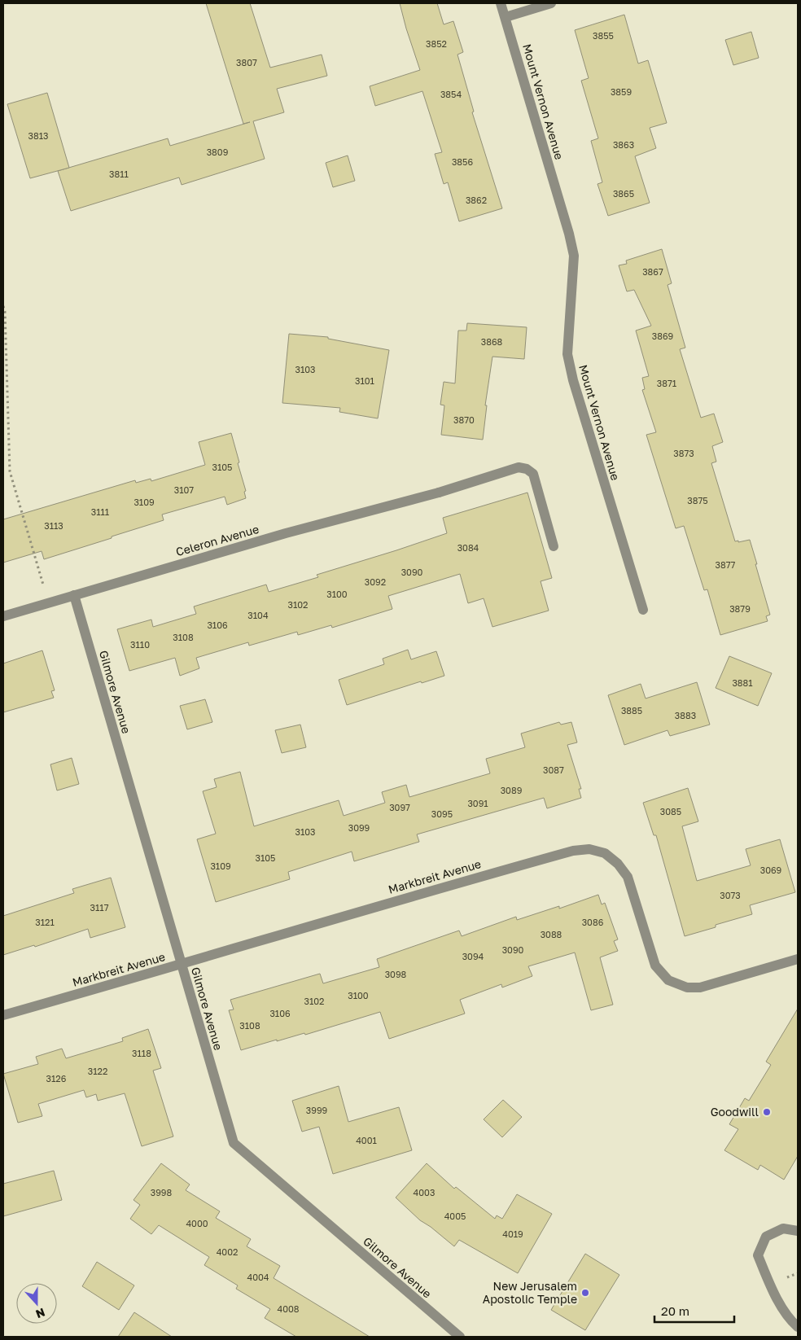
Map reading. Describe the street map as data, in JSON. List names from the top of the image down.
{
  "streets": {
    "street": [
      "Mount Vernon Avenue",
      "Celeron Avenue",
      "Gilmore Avenue",
      "Markbreit Avenue"
    ]
  },
  "crossings": [
    ["Celeron Avenue", "Gilmore Avenue"],
    ["Gilmore Avenue", "Markbreit Avenue"]
  ],
  "places": ["Goodwill", "New Jerusalem Apostolic Temple"],
  "house_numbers": [
    "3855",
    "3852",
    "3807",
    "3859",
    "3854",
    "3813",
    "3863",
    "3809",
    "3856",
    "3811",
    "3865",
    "3862",
    "3867",
    "3869",
    "3868",
    "3103",
    "3101",
    "3871",
    "3870",
    "3873",
    "3105",
    "3107",
    "3875",
    "3109",
    "3111",
    "3113",
    "3084",
    "3877",
    "3090",
    "3092",
    "3100",
    "3102",
    "3879",
    "3104",
    "3106",
    "3108",
    "3110",
    "3881",
    "3885",
    "3883",
    "3087",
    "3089",
    "3091",
    "3097",
    "3085",
    "3095",
    "3099",
    "3103",
    "3105",
    "3109",
    "3069",
    "3073",
    "3117",
    "3121",
    "3086",
    "3088",
    "3090",
    "3094",
    "3098",
    "3100",
    "3102",
    "3106",
    "3108",
    "3118",
    "3122",
    "3126",
    "3999",
    "4001",
    "3998",
    "4003",
    "4005",
    "4000",
    "4019",
    "4002",
    "4004",
    "4008"
  ],
  "scale_bar": "20 m",
  "north": "bottom"
}
